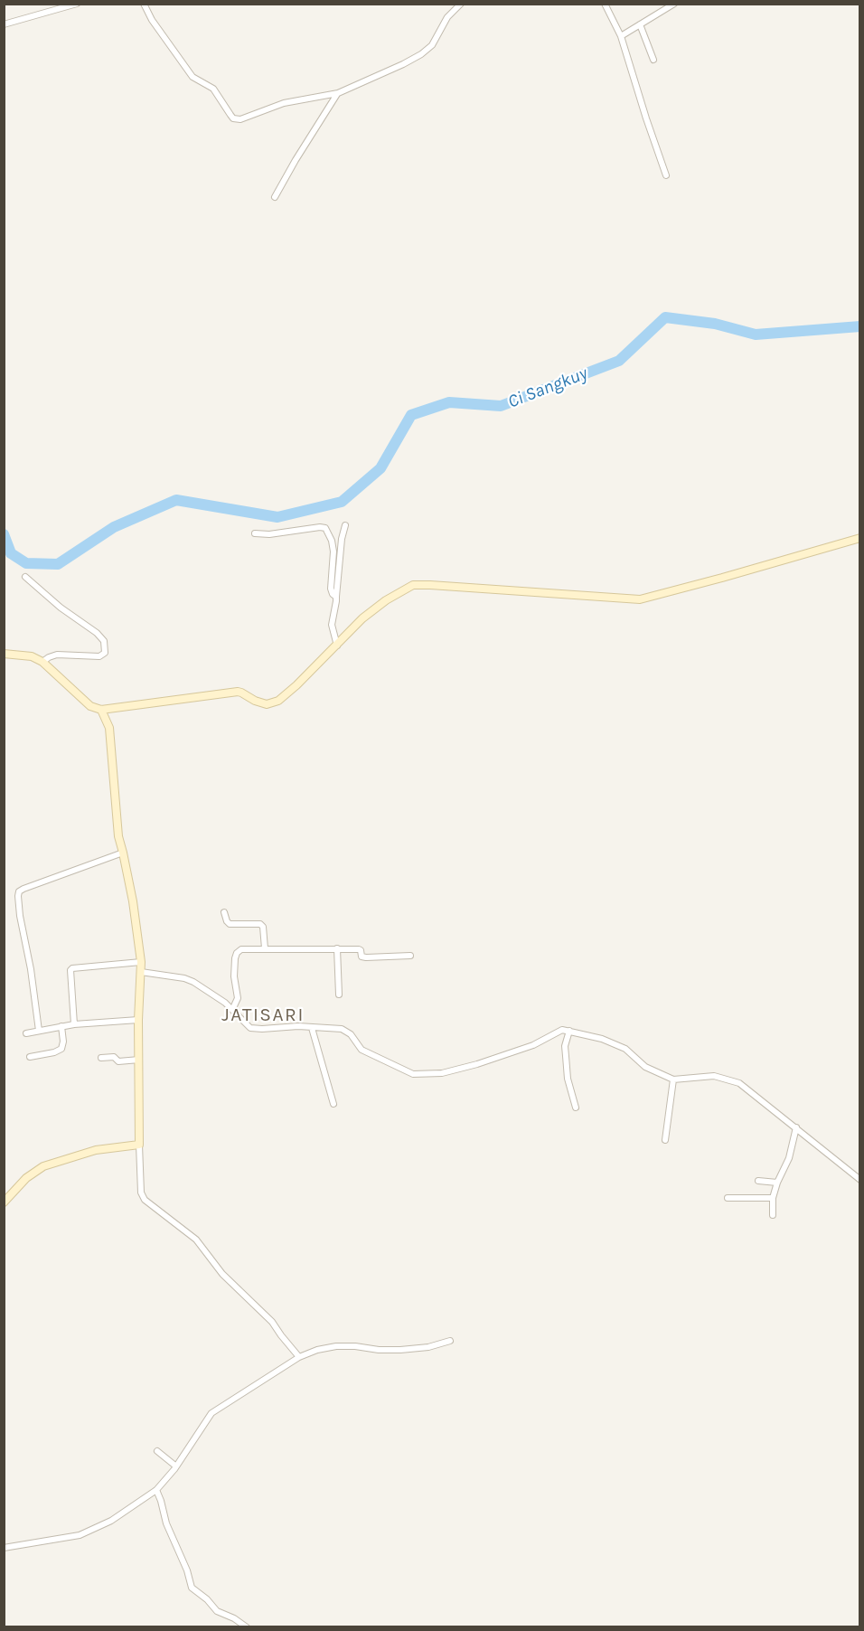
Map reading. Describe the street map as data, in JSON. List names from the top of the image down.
{
  "districts": ["JATISARI"],
  "water": ["Ci Sangkuy"]
}
